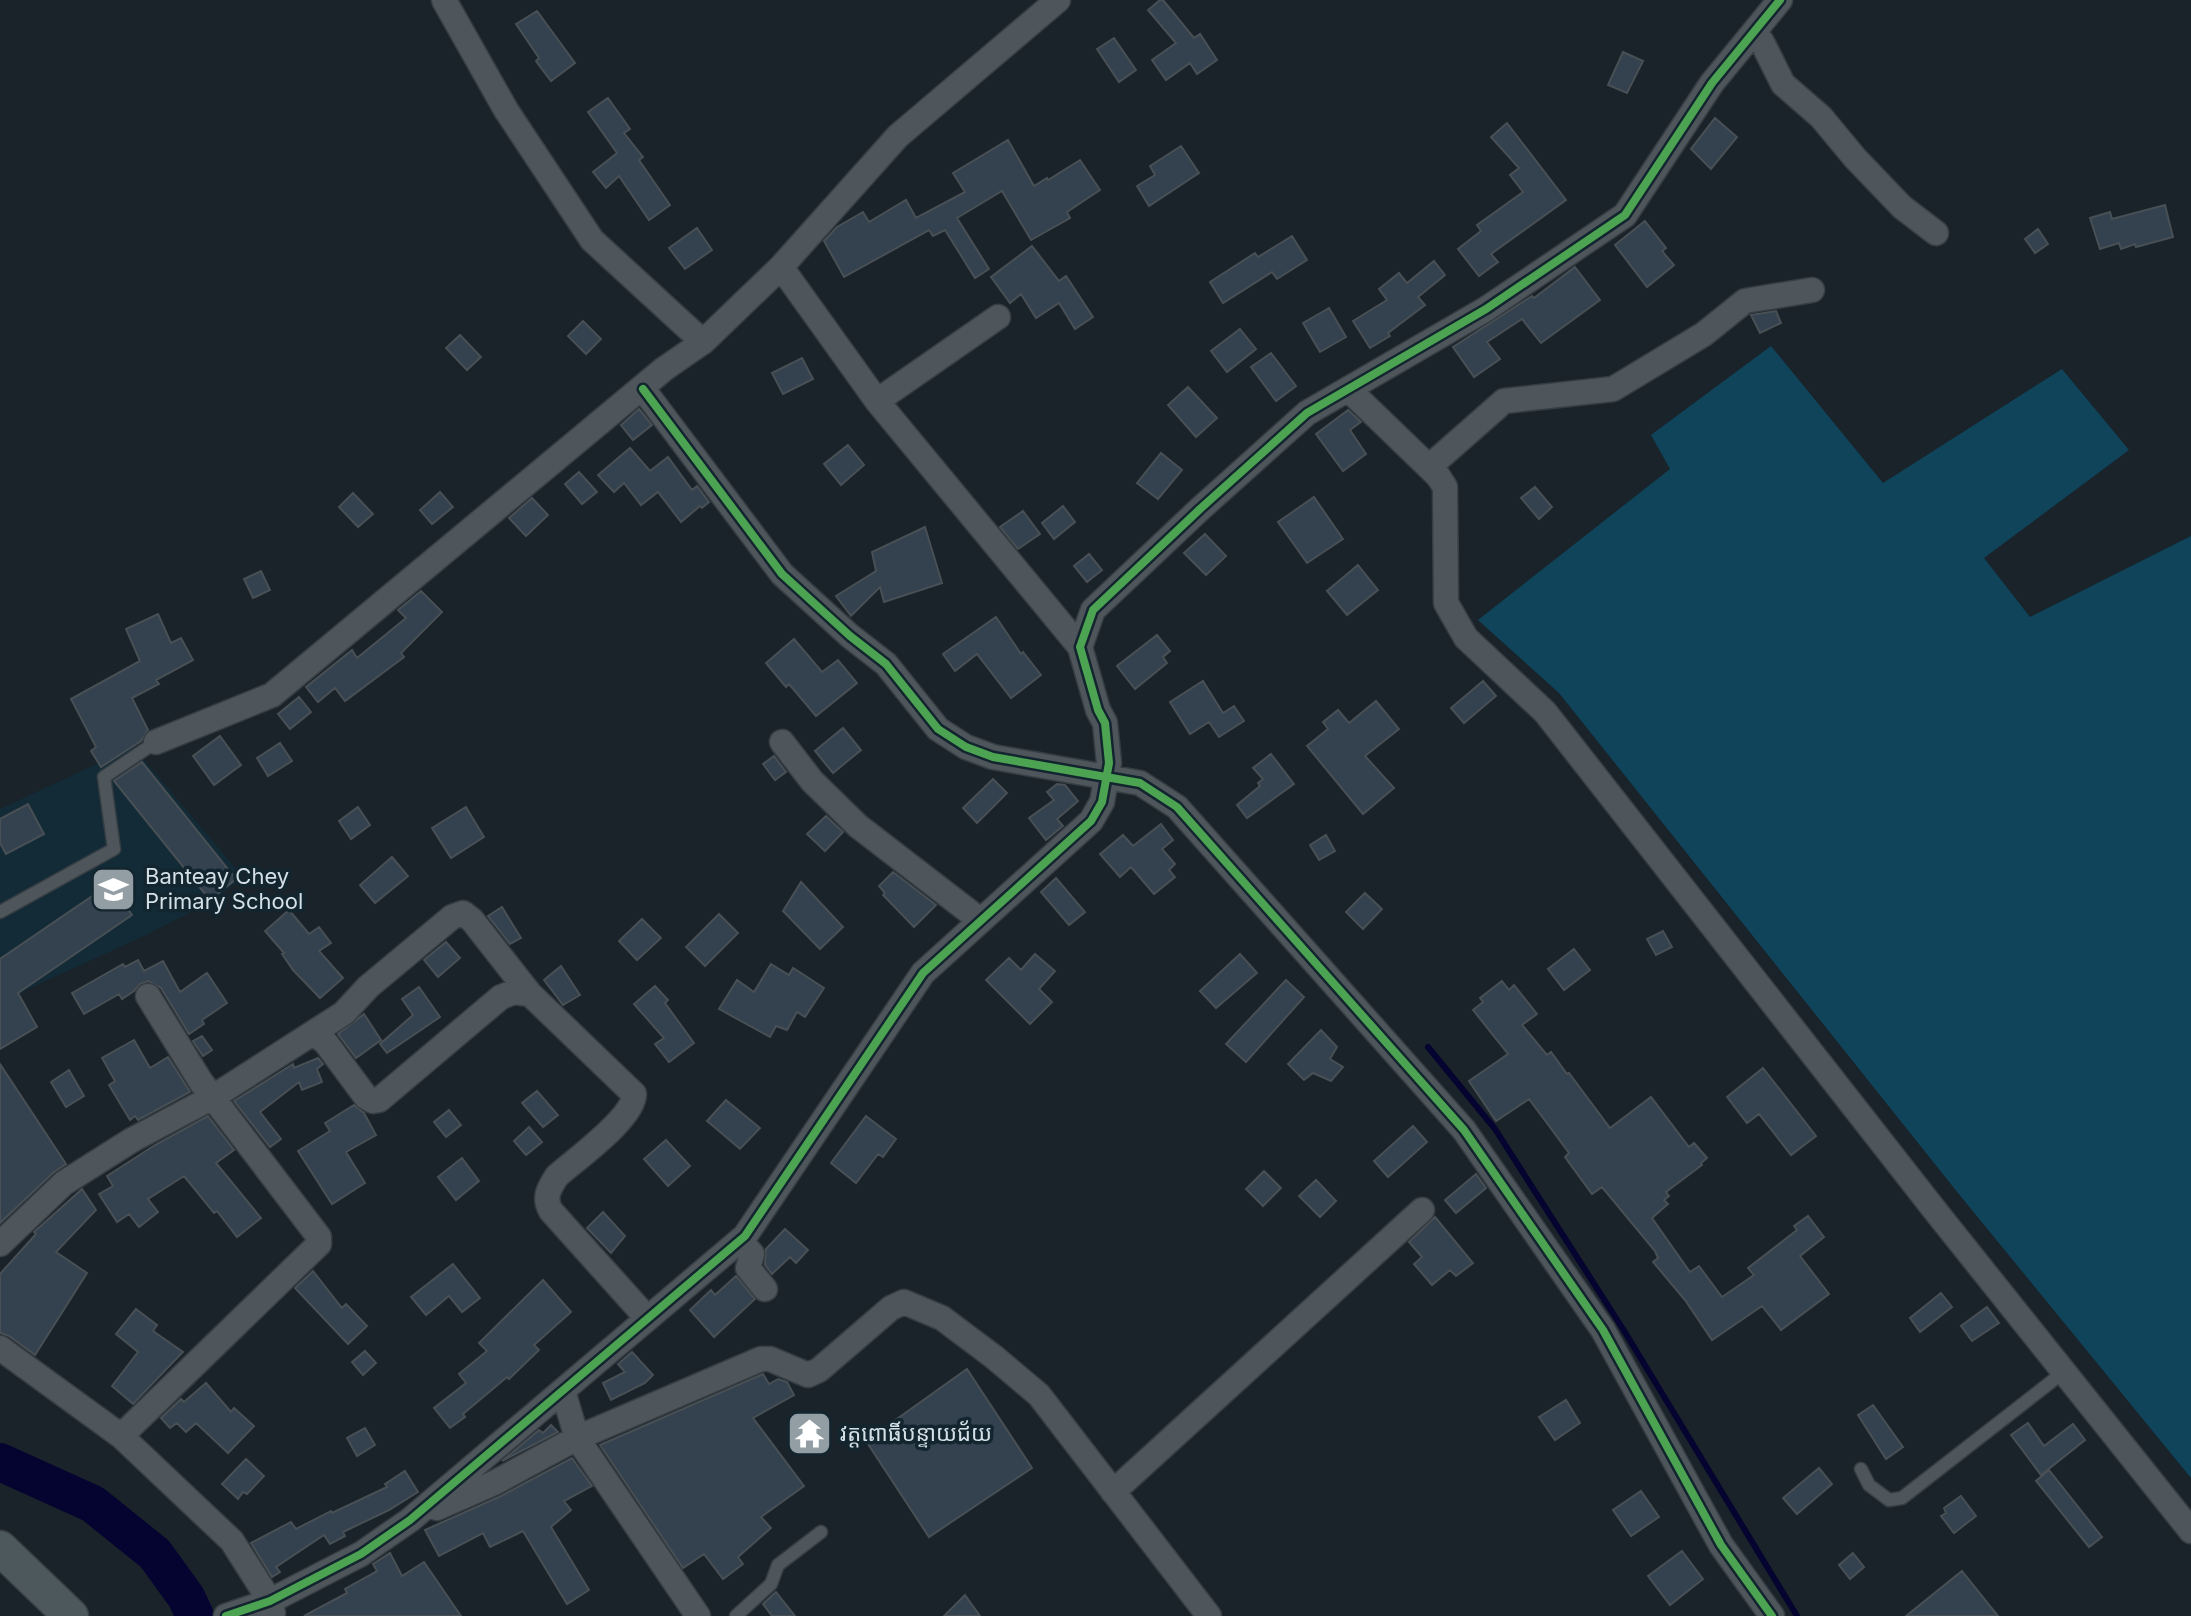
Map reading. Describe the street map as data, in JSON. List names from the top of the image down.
{
  "places": {
    "school or university": ["Banteay Chey Primary School"],
    "temple": ["វត្តពោធិ៍បន្ទាយជ័យ"]
  }
}
